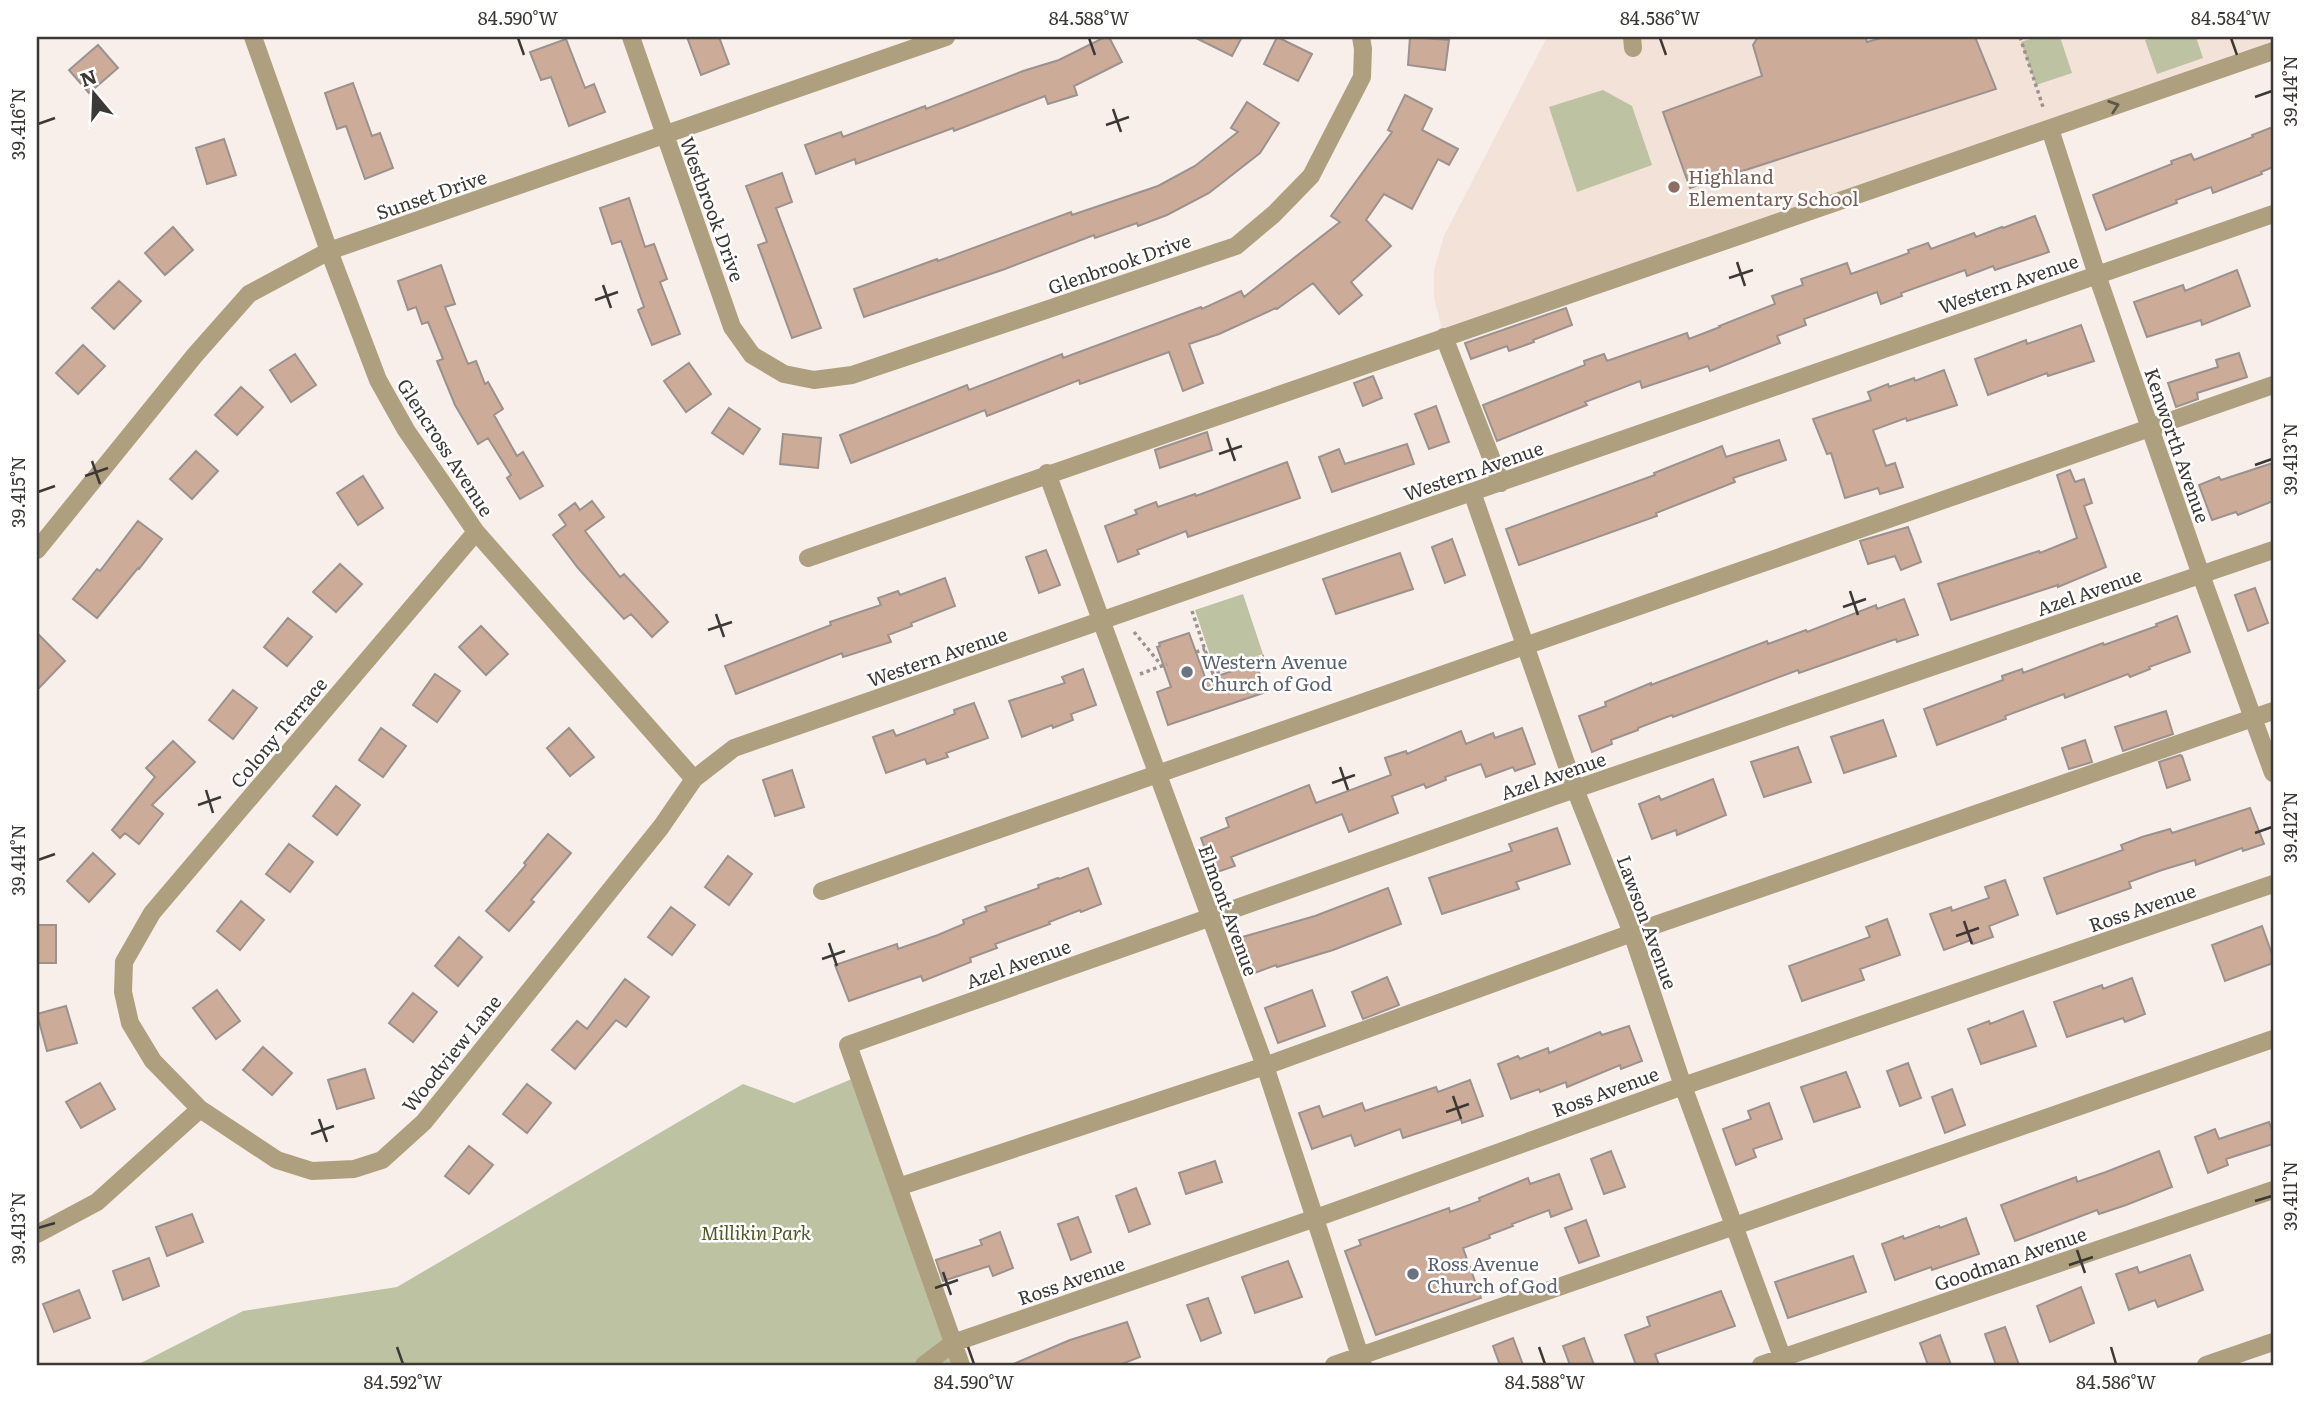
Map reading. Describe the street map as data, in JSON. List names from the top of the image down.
{
  "streets": {
    "street": [
      "Sunset Drive",
      "Westbrook Drive",
      "Glenbrook Drive",
      "Western Avenue",
      "Kenworth Avenue",
      "Glencross Avenue",
      "Azel Avenue",
      "Colony Terrace",
      "Ross Avenue",
      "Elmont Avenue",
      "Lawson Avenue",
      "Woodview Lane",
      "Goodman Avenue"
    ]
  },
  "crossings": [
    ["Sunset Drive", "Westbrook Drive"],
    ["Sunset Drive", "Glencross Avenue"],
    ["Westbrook Drive", "Glenbrook Drive"],
    ["Western Avenue", "Kenworth Avenue"],
    ["Western Avenue", "Glencross Avenue"],
    ["Western Avenue", "Elmont Avenue"],
    ["Western Avenue", "Lawson Avenue"],
    ["Western Avenue", "Woodview Lane"],
    ["Kenworth Avenue", "Azel Avenue"],
    ["Glencross Avenue", "Colony Terrace"],
    ["Glencross Avenue", "Woodview Lane"],
    ["Azel Avenue", "Elmont Avenue"],
    ["Azel Avenue", "Lawson Avenue"],
    ["Colony Terrace", "Woodview Lane"],
    ["Ross Avenue", "Elmont Avenue"],
    ["Ross Avenue", "Lawson Avenue"],
    ["Lawson Avenue", "Goodman Avenue"]
  ],
  "parks": ["Millikin Park"],
  "places": ["Highland Elementary School", "Western Avenue Church of God", "Ross Avenue Church of God"],
  "north": "top",
  "coordinates": [
    "84.590°W",
    "84.588°W",
    "84.586°W",
    "84.584°W",
    "39.414°N",
    "39.416°N",
    "39.413°N",
    "39.415°N",
    "39.412°N",
    "39.411°N",
    "84.592°W"
  ]
}
